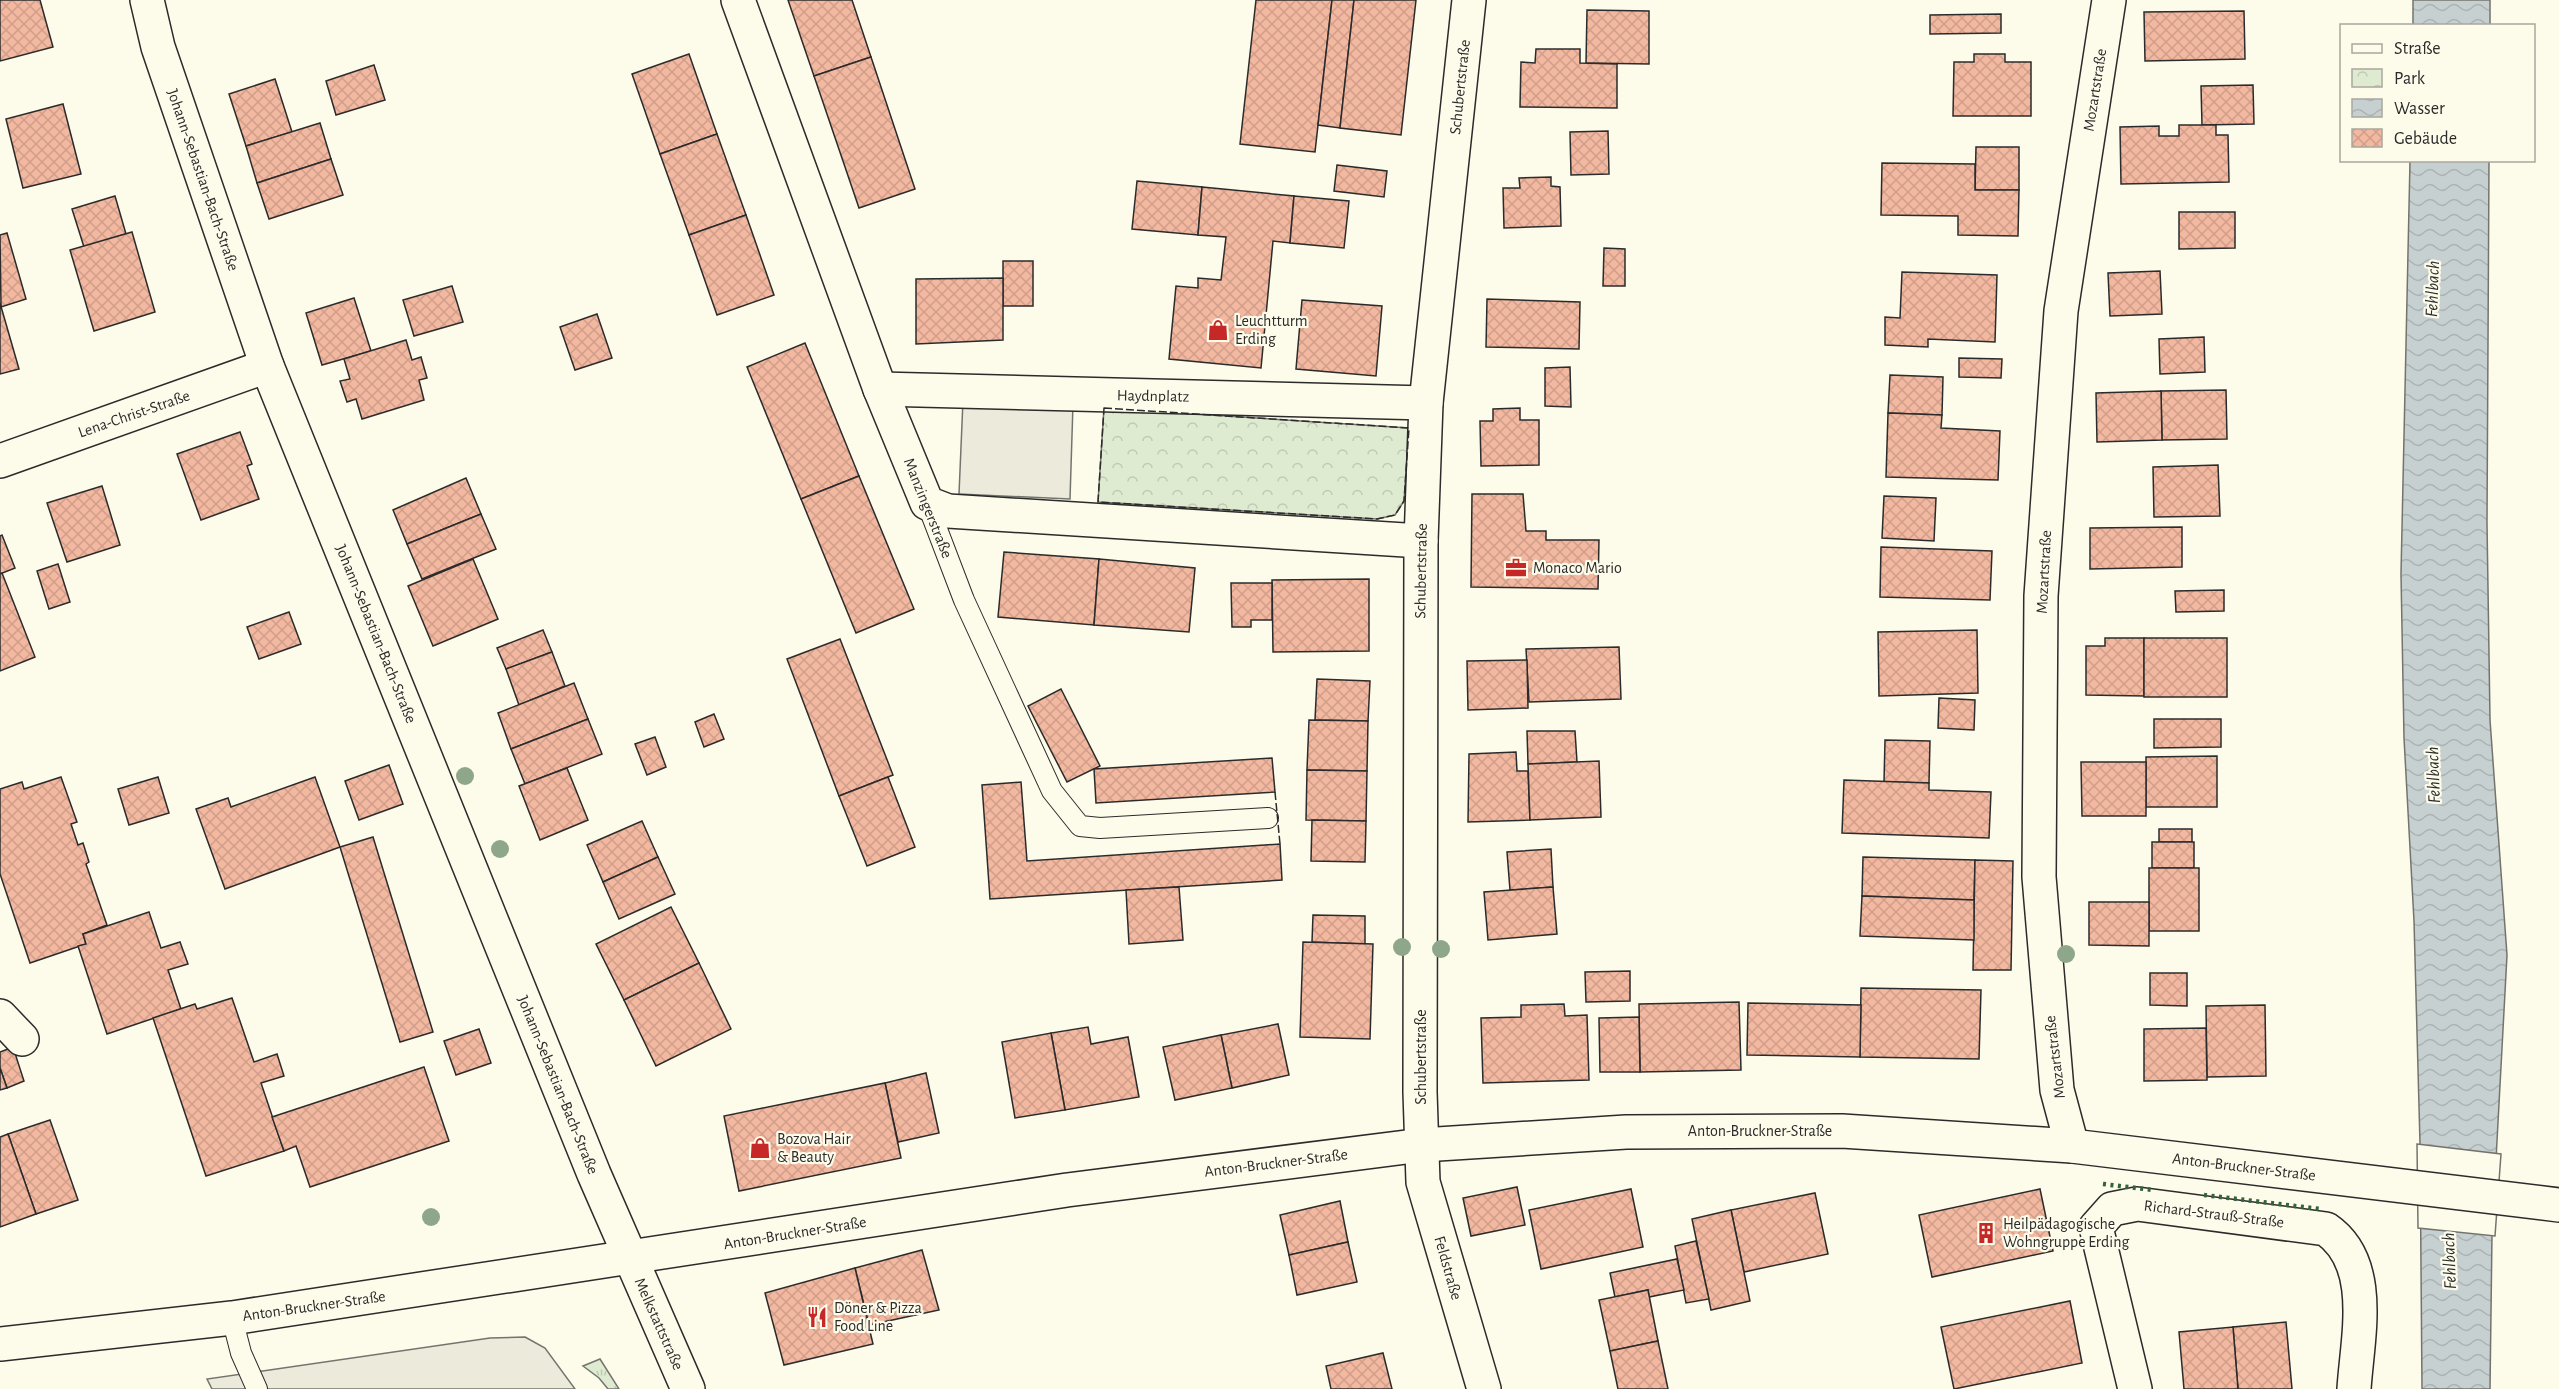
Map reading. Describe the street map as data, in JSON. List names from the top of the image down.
{
  "streets": {
    "street": [
      "Schubertstraße",
      "Mozartstraße",
      "Johann-Sebastian-Bach-Straße",
      "Haydnplatz",
      "Lena-Christ-Straße",
      "Manzingerstraße",
      "Anton-Bruckner-Straße",
      "Richard-Strauß-Straße",
      "Feldstraße",
      "Melkstattstraße"
    ]
  },
  "crossings": [
    ["Schubertstraße", "Haydnplatz"],
    ["Schubertstraße", "Anton-Bruckner-Straße"],
    ["Schubertstraße", "Feldstraße"],
    ["Mozartstraße", "Anton-Bruckner-Straße"],
    ["Johann-Sebastian-Bach-Straße", "Lena-Christ-Straße"],
    ["Johann-Sebastian-Bach-Straße", "Anton-Bruckner-Straße"],
    ["Johann-Sebastian-Bach-Straße", "Melkstattstraße"],
    ["Haydnplatz", "Manzingerstraße"],
    ["Anton-Bruckner-Straße", "Feldstraße"],
    ["Anton-Bruckner-Straße", "Melkstattstraße"]
  ],
  "water": ["Fehlbach"],
  "places": {
    "shop": ["Leuchtturm Erding", "Bozova Hair & Beauty"],
    "office": ["Monaco Mario"],
    "building": ["Heilpädagogische Wohngruppe Erding"],
    "restaurant": ["Döner & Pizza Food Line"]
  },
  "legend": [
    "Straße",
    "Park",
    "Wasser",
    "Gebäude"
  ]
}
